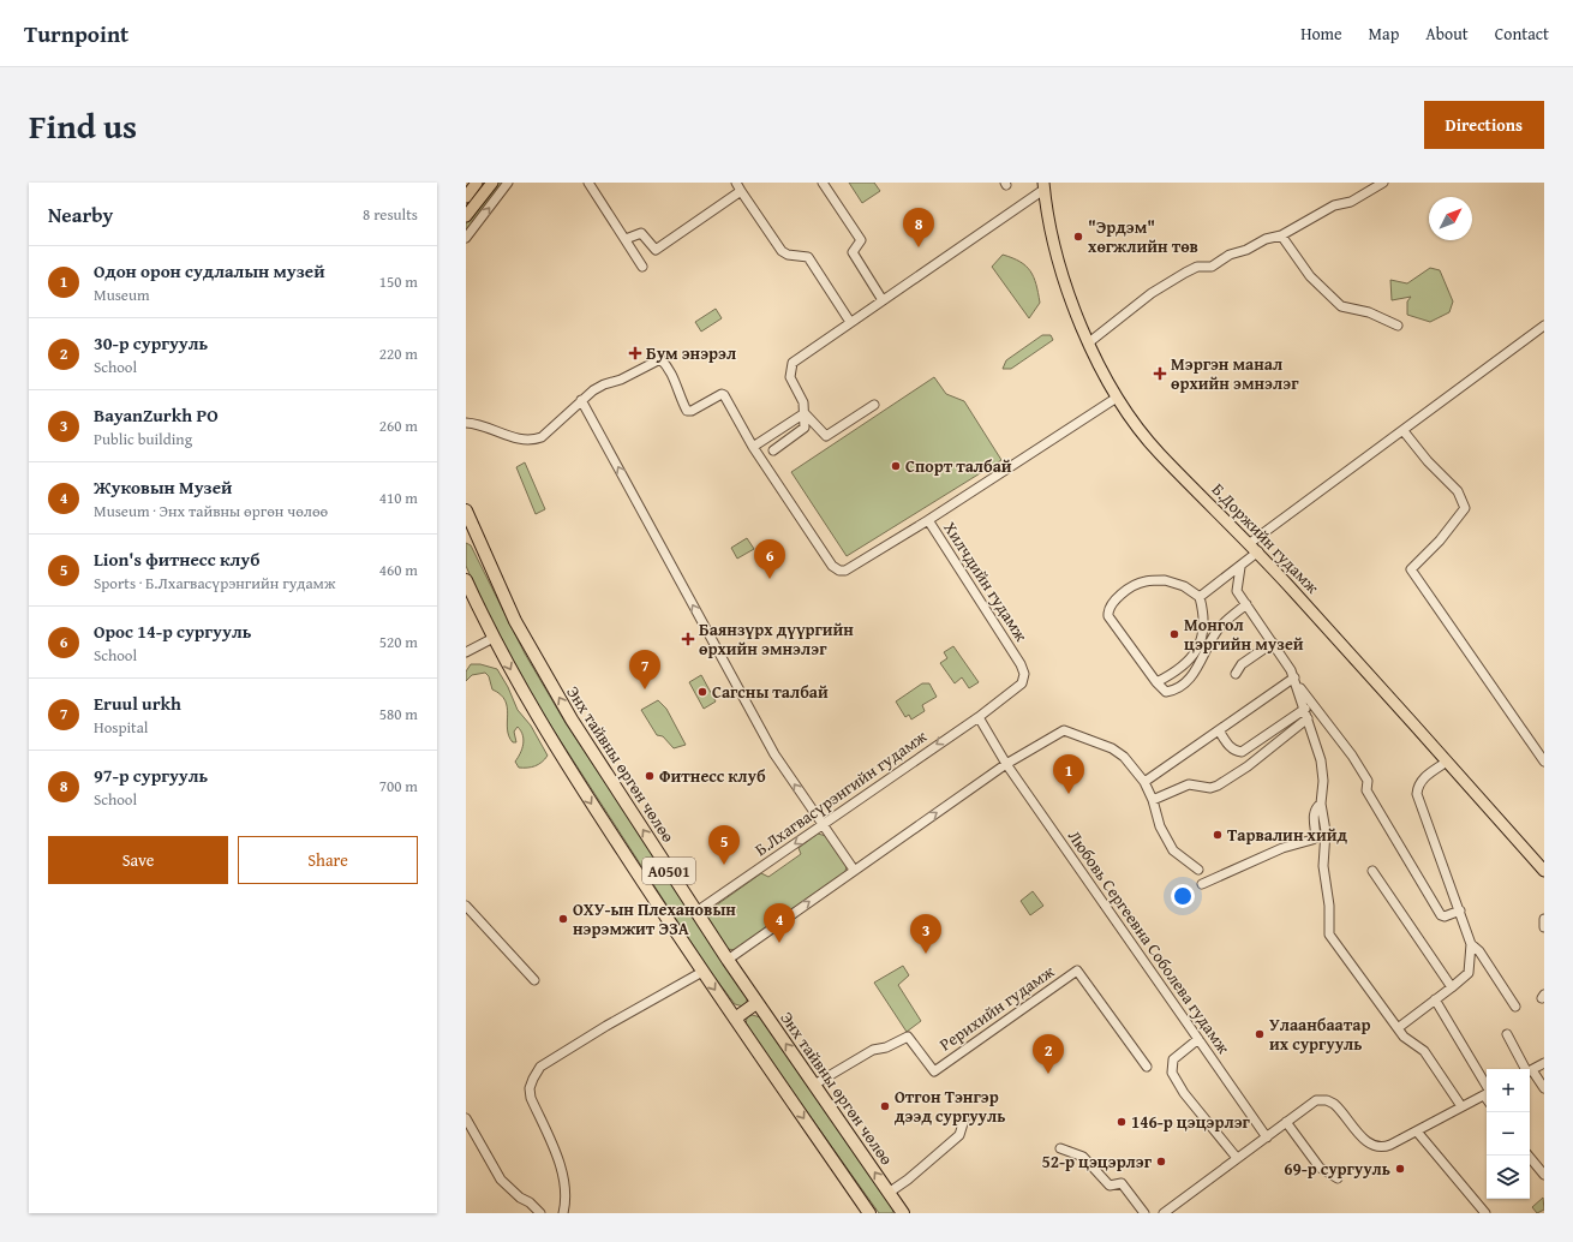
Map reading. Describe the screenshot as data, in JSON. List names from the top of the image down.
{
  "streets": {
    "highway": ["Энх тайвны өргөн чөлөө", "A0501"],
    "main road": ["Б.Доржийн гудамж"],
    "street": [
      "Хилчдийн гудамж",
      "Б.Лхагвасүрэнгийн гудамж",
      "Любовь Сергеевна Соболева гудамж",
      "Рерихийн гудамж"
    ]
  },
  "crossings": [
    ["Б.Доржийн гудамж", "Хилчдийн гудамж"],
    ["Хилчдийн гудамж", "Б.Лхагвасүрэнгийн гудамж"],
    ["Хилчдийн гудамж", "Любовь Сергеевна Соболева гудамж"],
    ["Энх тайвны өргөн чөлөө", "Б.Лхагвасүрэнгийн гудамж"],
    ["Энх тайвны өргөн чөлөө", "Рерихийн гудамж"],
    ["Б.Лхагвасүрэнгийн гудамж", "Любовь Сергеевна Соболева гудамж"]
  ],
  "places": {
    "other": [
      "\"Эрдэм\" хөгжлийн төв",
      "Спорт талбай",
      "Монгол цэргийн музей",
      "Сагсны талбай",
      "Фитнесс клуб",
      "Тарвалин хийд",
      "ОХУ-ын Плехановын нэрэмжит ЭЗА",
      "Улаанбаатар их сургууль",
      "Отгон Тэнгэр дээд сургууль",
      "146-р цэцэрлэг",
      "52-р цэцэрлэг",
      "69-р сургууль"
    ],
    "health": ["Бум энэрэл", "Мэргэн манал өрхийн эмнэлэг", "Баянзүрх дүүргийн өрхийн эмнэлэг"]
  },
  "north": "top right",
  "page": {
    "header": "Turnpoint",
    "nav": [
      "Home",
      "Map",
      "About",
      "Contact"
    ],
    "title": "Find us",
    "buttons": [
      "Directions",
      ["Save", "Share"]
    ],
    "heading": ["Nearby", "8 results"],
    "pins": [
      "8",
      "6",
      "7",
      "1",
      "5",
      "4",
      "3",
      "2"
    ],
    "list": [
      {
        "mark": "1",
        "name": "Одон орон судлалын музей",
        "note": "Museum",
        "value": "150 m"
      },
      {
        "mark": "2",
        "name": "30-р сургууль",
        "note": "School",
        "value": "220 m"
      },
      {
        "mark": "3",
        "name": "BayanZurkh PO",
        "note": "Public building",
        "value": "260 m"
      },
      {
        "mark": "4",
        "name": "Жуковын Музей",
        "note": "Museum · Энх тайвны өргөн чөлөө",
        "value": "410 m"
      },
      {
        "mark": "5",
        "name": "Lion's фитнесс клуб",
        "note": "Sports · Б.Лхагвасүрэнгийн гудамж",
        "value": "460 m"
      },
      {
        "mark": "6",
        "name": "Орос 14-р сургууль",
        "note": "School",
        "value": "520 m"
      },
      {
        "mark": "7",
        "name": "Eruul urkh",
        "note": "Hospital",
        "value": "580 m"
      },
      {
        "mark": "8",
        "name": "97-р сургууль",
        "note": "School",
        "value": "700 m"
      }
    ],
    "map_buttons": ["+", "−"]
  }
}
